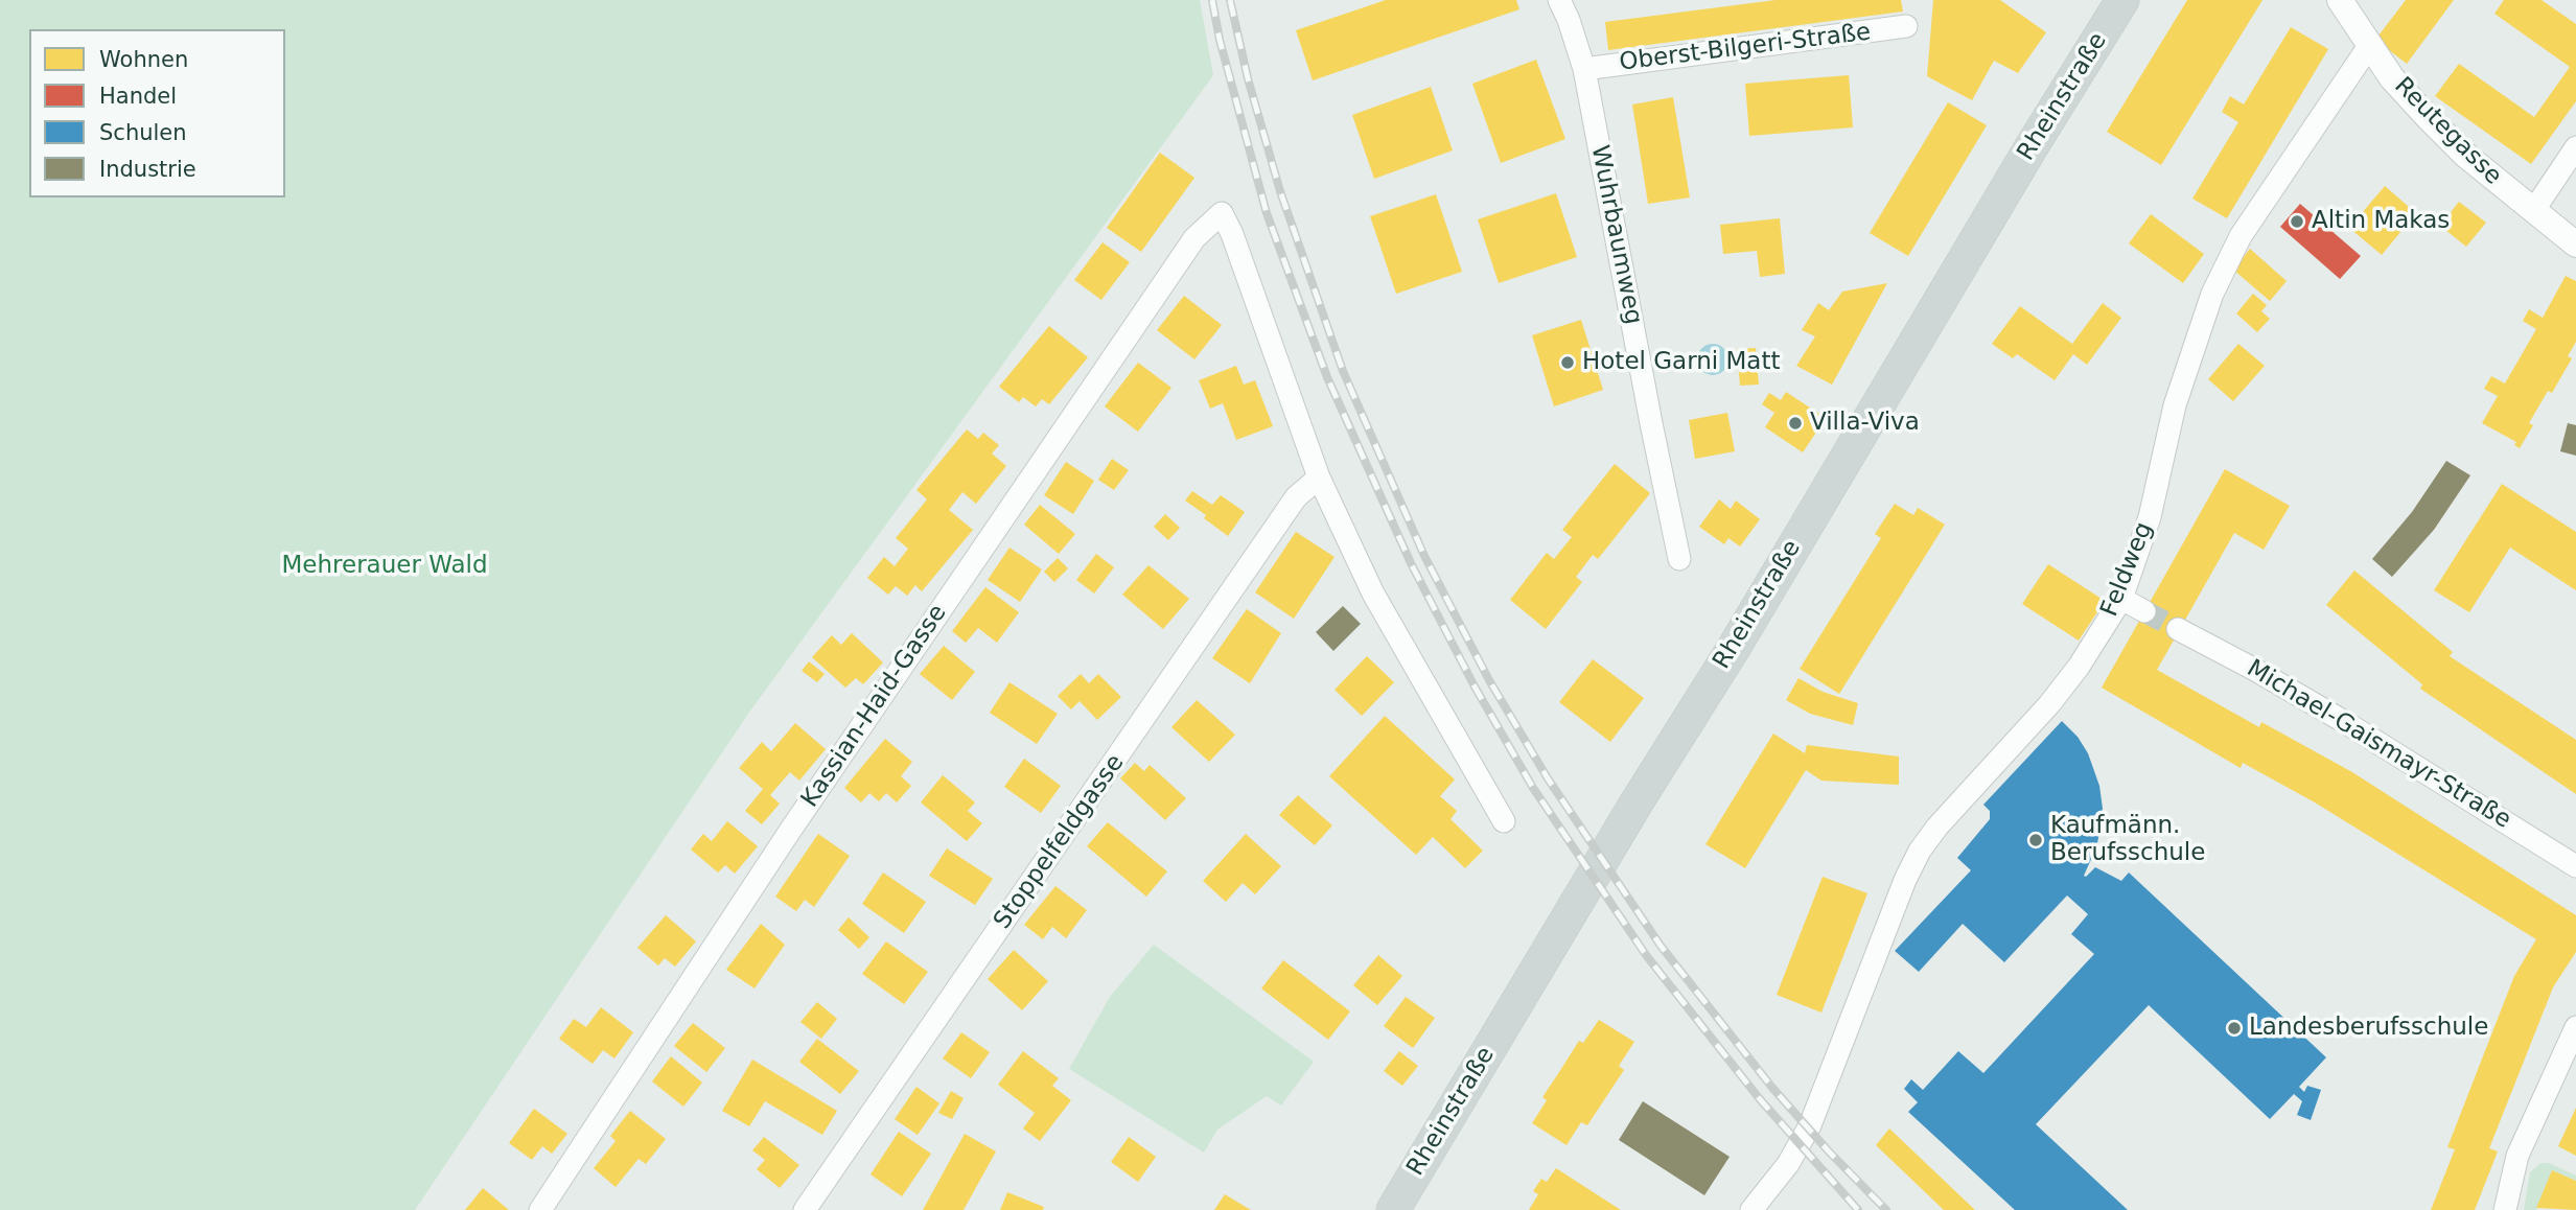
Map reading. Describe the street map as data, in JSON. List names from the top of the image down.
{
  "streets": {
    "main road": ["Rheinstraße"],
    "street": [
      "Oberst-Bilgeri-Straße",
      "Reutegasse",
      "Wuhrbaumweg",
      "Feldweg",
      "Kassian-Haid-Gasse",
      "Michael-Gaismayr-Straße",
      "Stoppelfeldgasse"
    ]
  },
  "crossings": [
    ["Oberst-Bilgeri-Straße", "Wuhrbaumweg"],
    ["Reutegasse", "Feldweg"],
    ["Kassian-Haid-Gasse", "Stoppelfeldgasse"]
  ],
  "parks": ["Mehrerauer Wald"],
  "places": [
    "Altin Makas",
    "Hotel Garni Matt",
    "Villa-Viva",
    "Kaufmänn. Berufsschule",
    "Landesberufsschule"
  ],
  "legend": [
    "Wohnen",
    "Handel",
    "Schulen",
    "Industrie"
  ]
}
